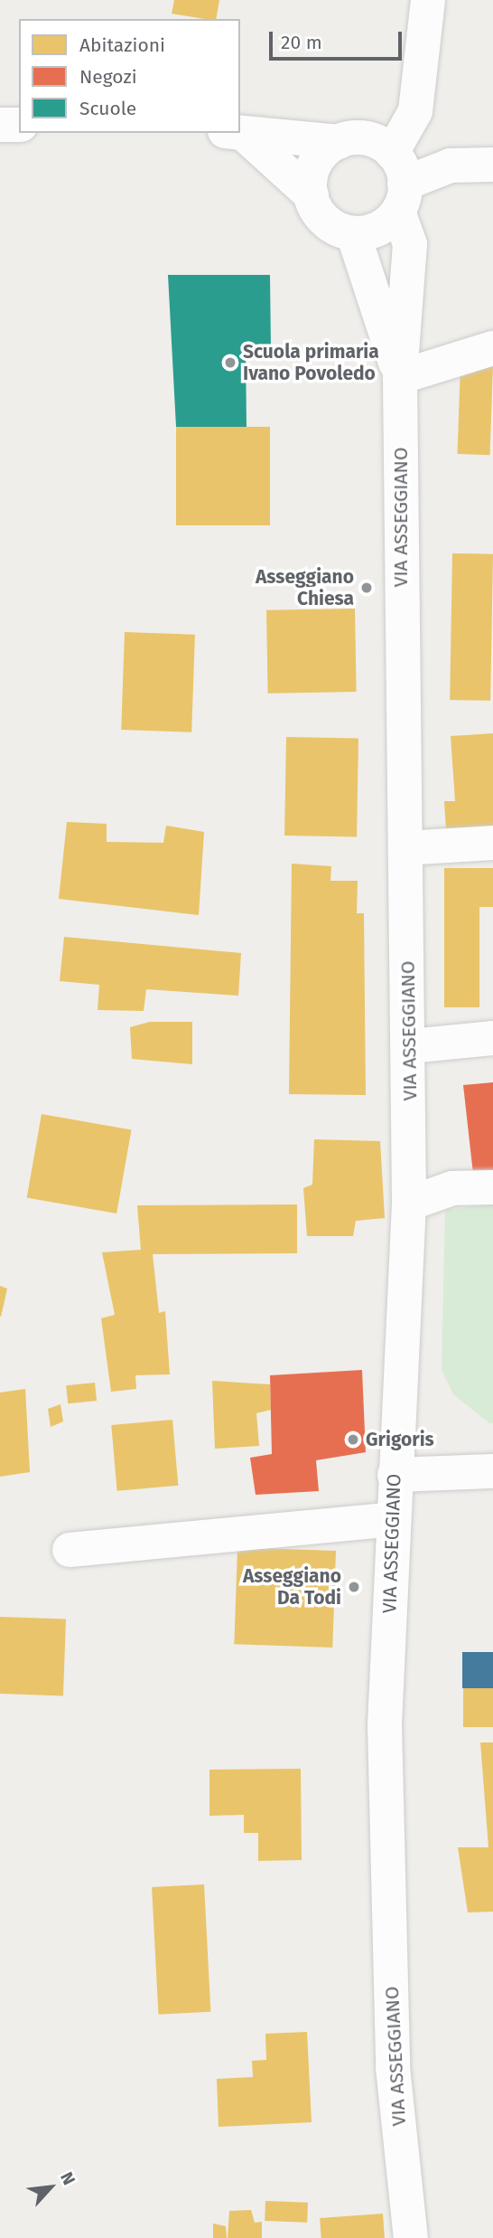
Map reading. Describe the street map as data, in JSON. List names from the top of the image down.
{
  "streets": {
    "street": ["VIA ASSEGGIANO"]
  },
  "places": [
    "Scuola primaria Ivano Povoledo",
    "Asseggiano Chiesa",
    "Grigoris",
    "Asseggiano Da Todi"
  ],
  "legend": ["Abitazioni", "Negozi", "Scuole"],
  "scale_bar": "20 m",
  "north": "top right"
}
